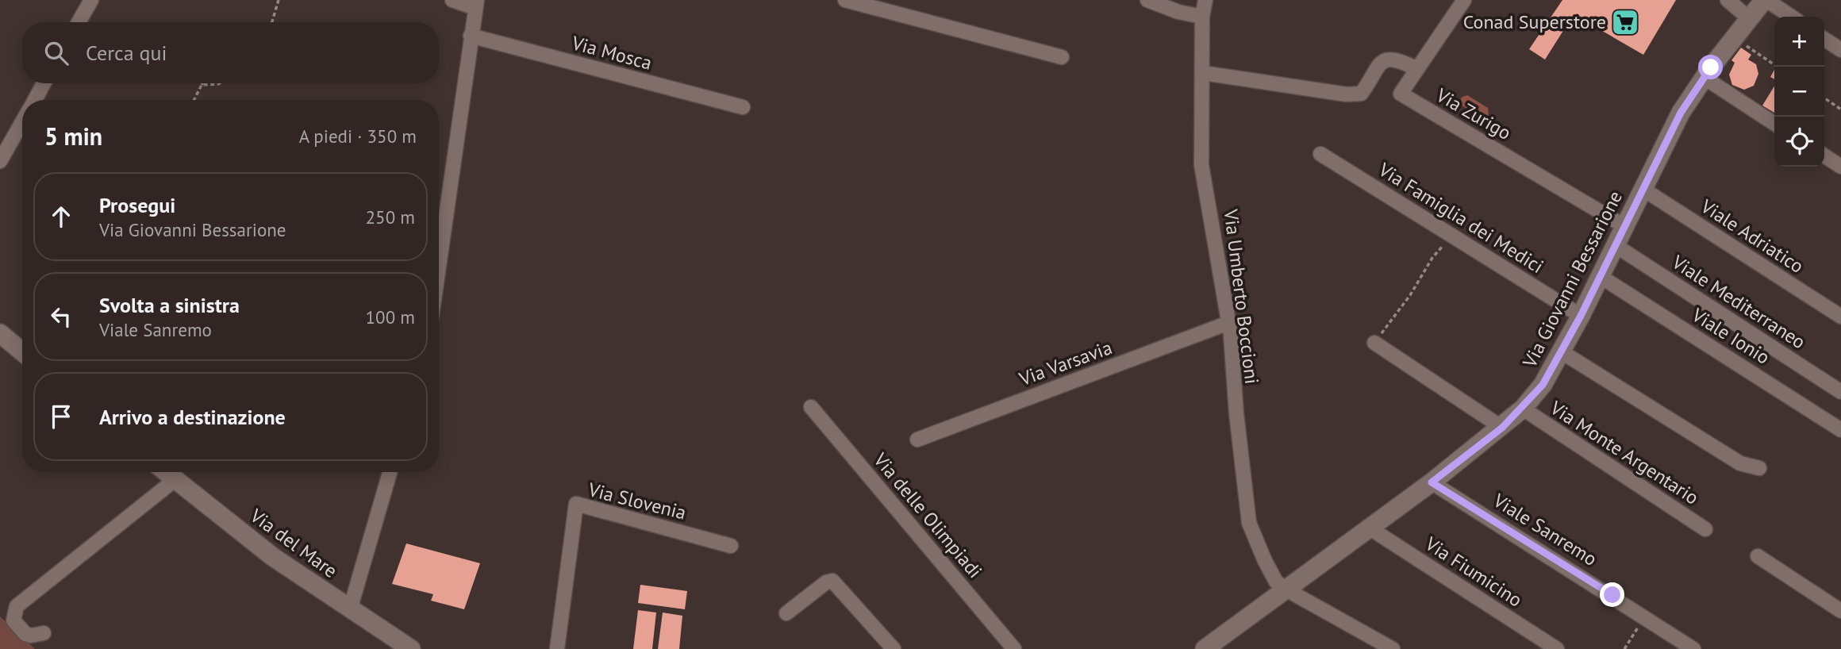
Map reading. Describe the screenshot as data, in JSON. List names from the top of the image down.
{
  "streets": {
    "street": [
      "Via Mosca",
      "Via Zurigo",
      "Via Famiglia dei Medici",
      "Viale Adriatico",
      "Via Giovanni Bessarione",
      "Via Umberto Boccioni",
      "Viale Mediterraneo",
      "Viale Ionio",
      "Via Varsavia",
      "Via Monte Argentario",
      "Via Slovenia",
      "Via delle Olimpiadi",
      "Viale Sanremo",
      "Via del Mare",
      "Via Fiumicino"
    ]
  },
  "crossings": [
    ["Via Zurigo", "Via Giovanni Bessarione"],
    ["Via Famiglia dei Medici", "Via Giovanni Bessarione"],
    ["Viale Adriatico", "Via Giovanni Bessarione"],
    ["Via Giovanni Bessarione", "Via Umberto Boccioni"],
    ["Via Giovanni Bessarione", "Viale Mediterraneo"],
    ["Via Giovanni Bessarione", "Viale Ionio"],
    ["Via Giovanni Bessarione", "Via Monte Argentario"],
    ["Via Giovanni Bessarione", "Viale Sanremo"],
    ["Via Giovanni Bessarione", "Via Fiumicino"],
    ["Via Umberto Boccioni", "Via Varsavia"]
  ],
  "places": {
    "supermarket": ["Conad Superstore"]
  },
  "page": {
    "map_buttons": ["+", "−"],
    "search": "Cerca qui",
    "heading": ["5 min", "A piedi · 350 m"],
    "list": [
      ["Prosegui", "Via Giovanni Bessarione", "250 m"],
      ["Svolta a sinistra", "Viale Sanremo", "100 m"],
      "Arrivo a destinazione"
    ]
  }
}
